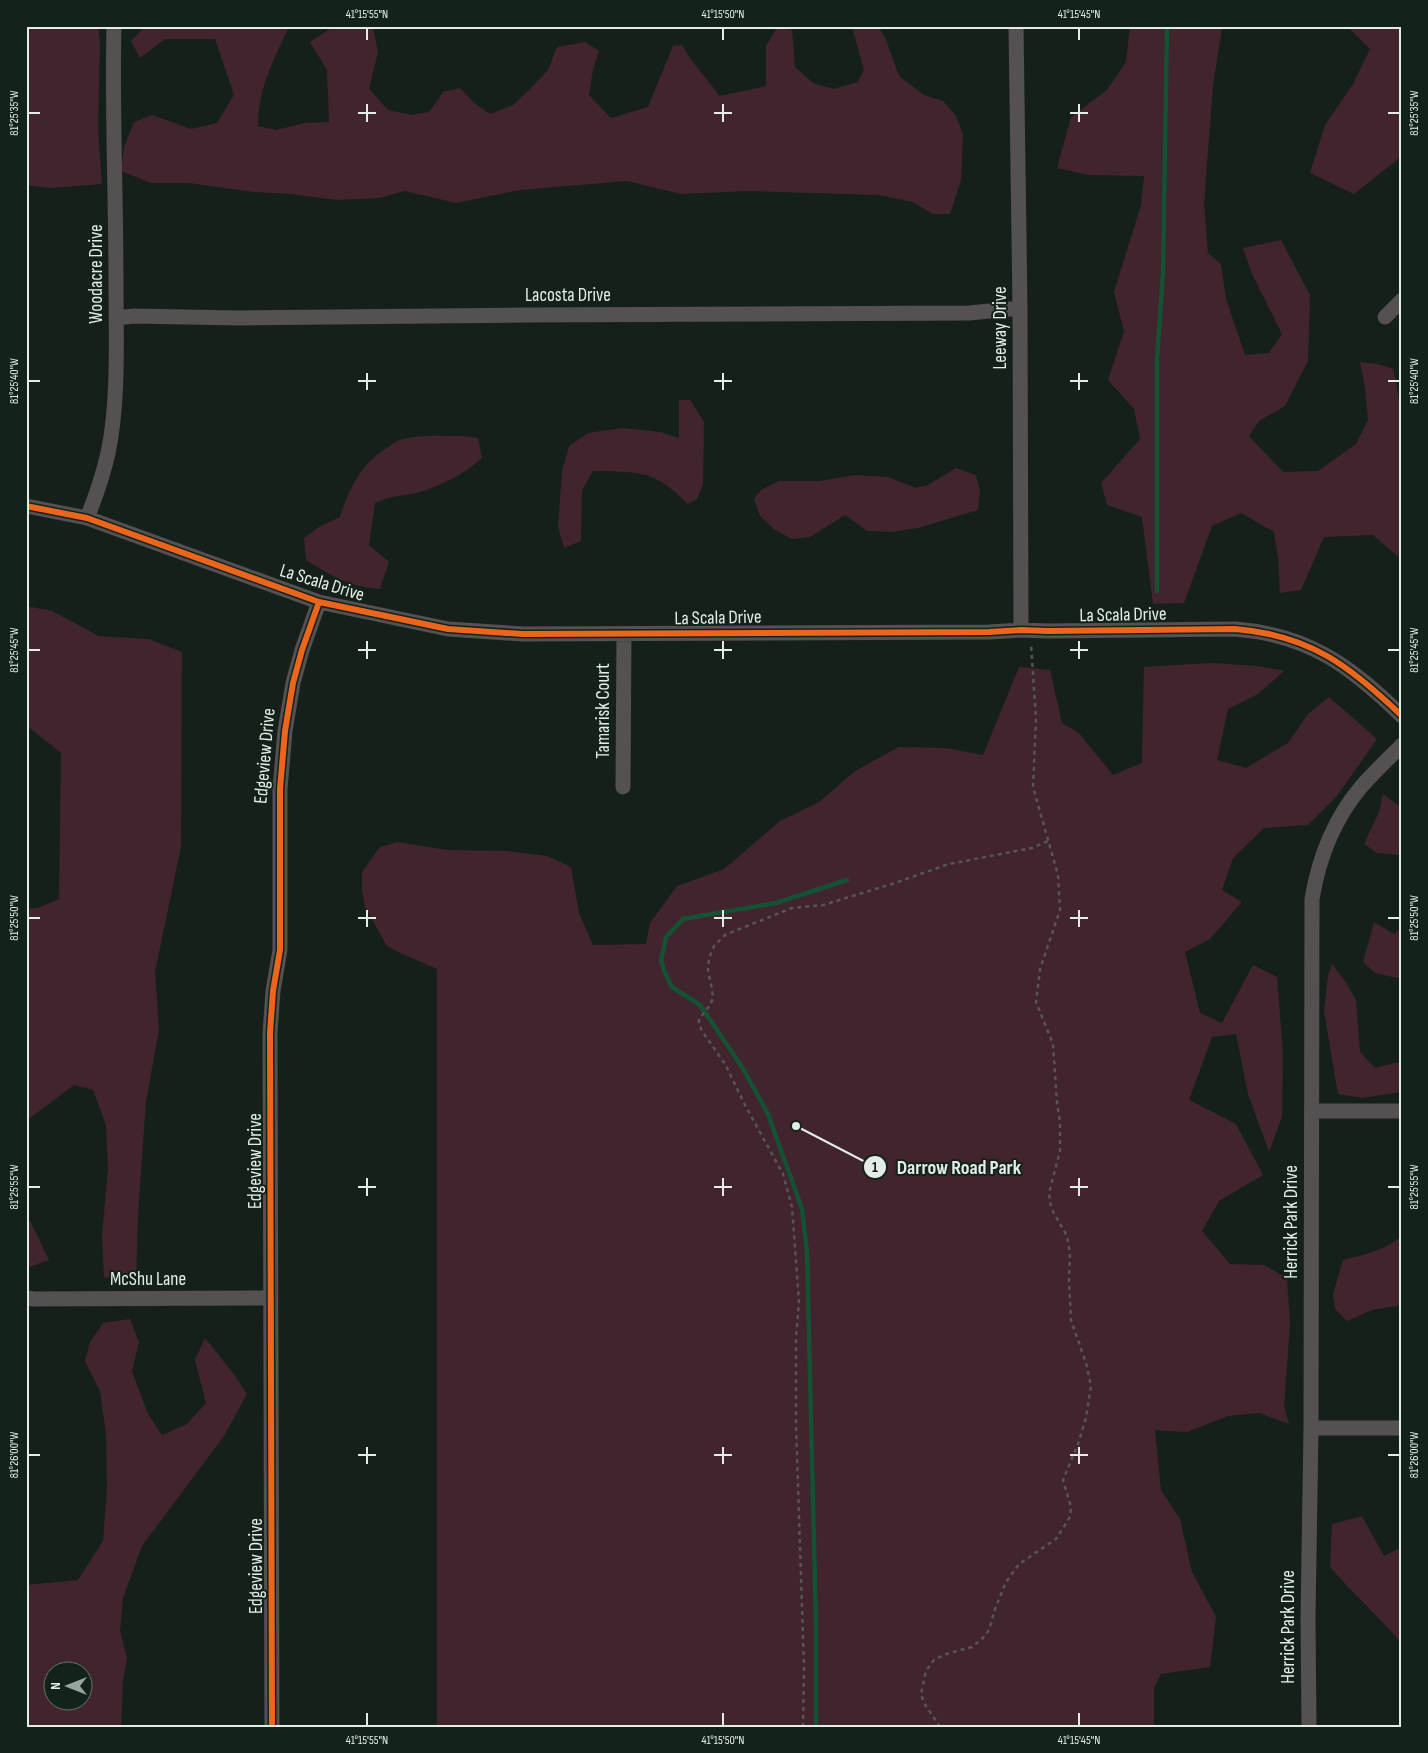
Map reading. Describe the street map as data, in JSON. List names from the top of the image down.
{
  "streets": {
    "street": [
      "Woodacre Drive",
      "Lacosta Drive",
      "Leeway Drive",
      "La Scala Drive",
      "Tamarisk Court",
      "Edgeview Drive",
      "Herrick Park Drive",
      "McShu Lane"
    ]
  },
  "crossings": [
    ["Woodacre Drive", "Lacosta Drive"],
    ["Woodacre Drive", "La Scala Drive"],
    ["Lacosta Drive", "Leeway Drive"],
    ["Leeway Drive", "La Scala Drive"],
    ["La Scala Drive", "Tamarisk Court"],
    ["La Scala Drive", "Edgeview Drive"],
    ["Edgeview Drive", "McShu Lane"]
  ],
  "places": ["Darrow Road Park"],
  "north": "left",
  "coordinates": [
    "41°15'55\"N",
    "41°15'50\"N",
    "41°15'45\"N",
    "81°25'35\"W",
    "81°25'40\"W",
    "81°25'45\"W",
    "81°25'50\"W",
    "81°25'55\"W",
    "81°26'00\"W"
  ]
}
